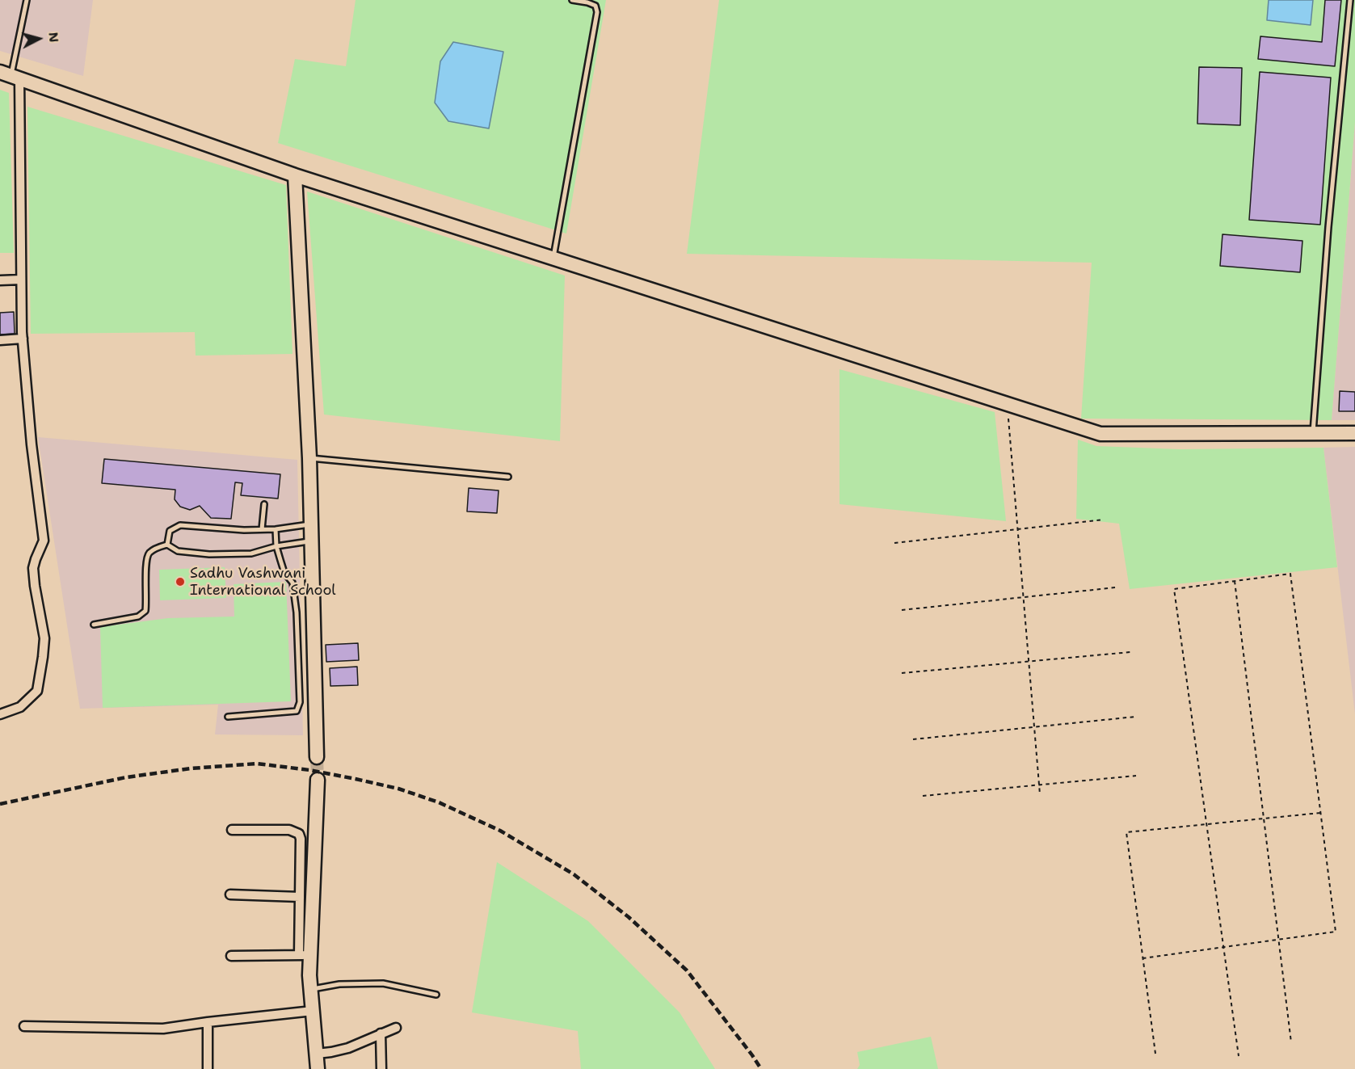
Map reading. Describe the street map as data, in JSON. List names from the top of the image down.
{
  "places": ["Sadhu Vashwani International School"],
  "north": "right"
}
